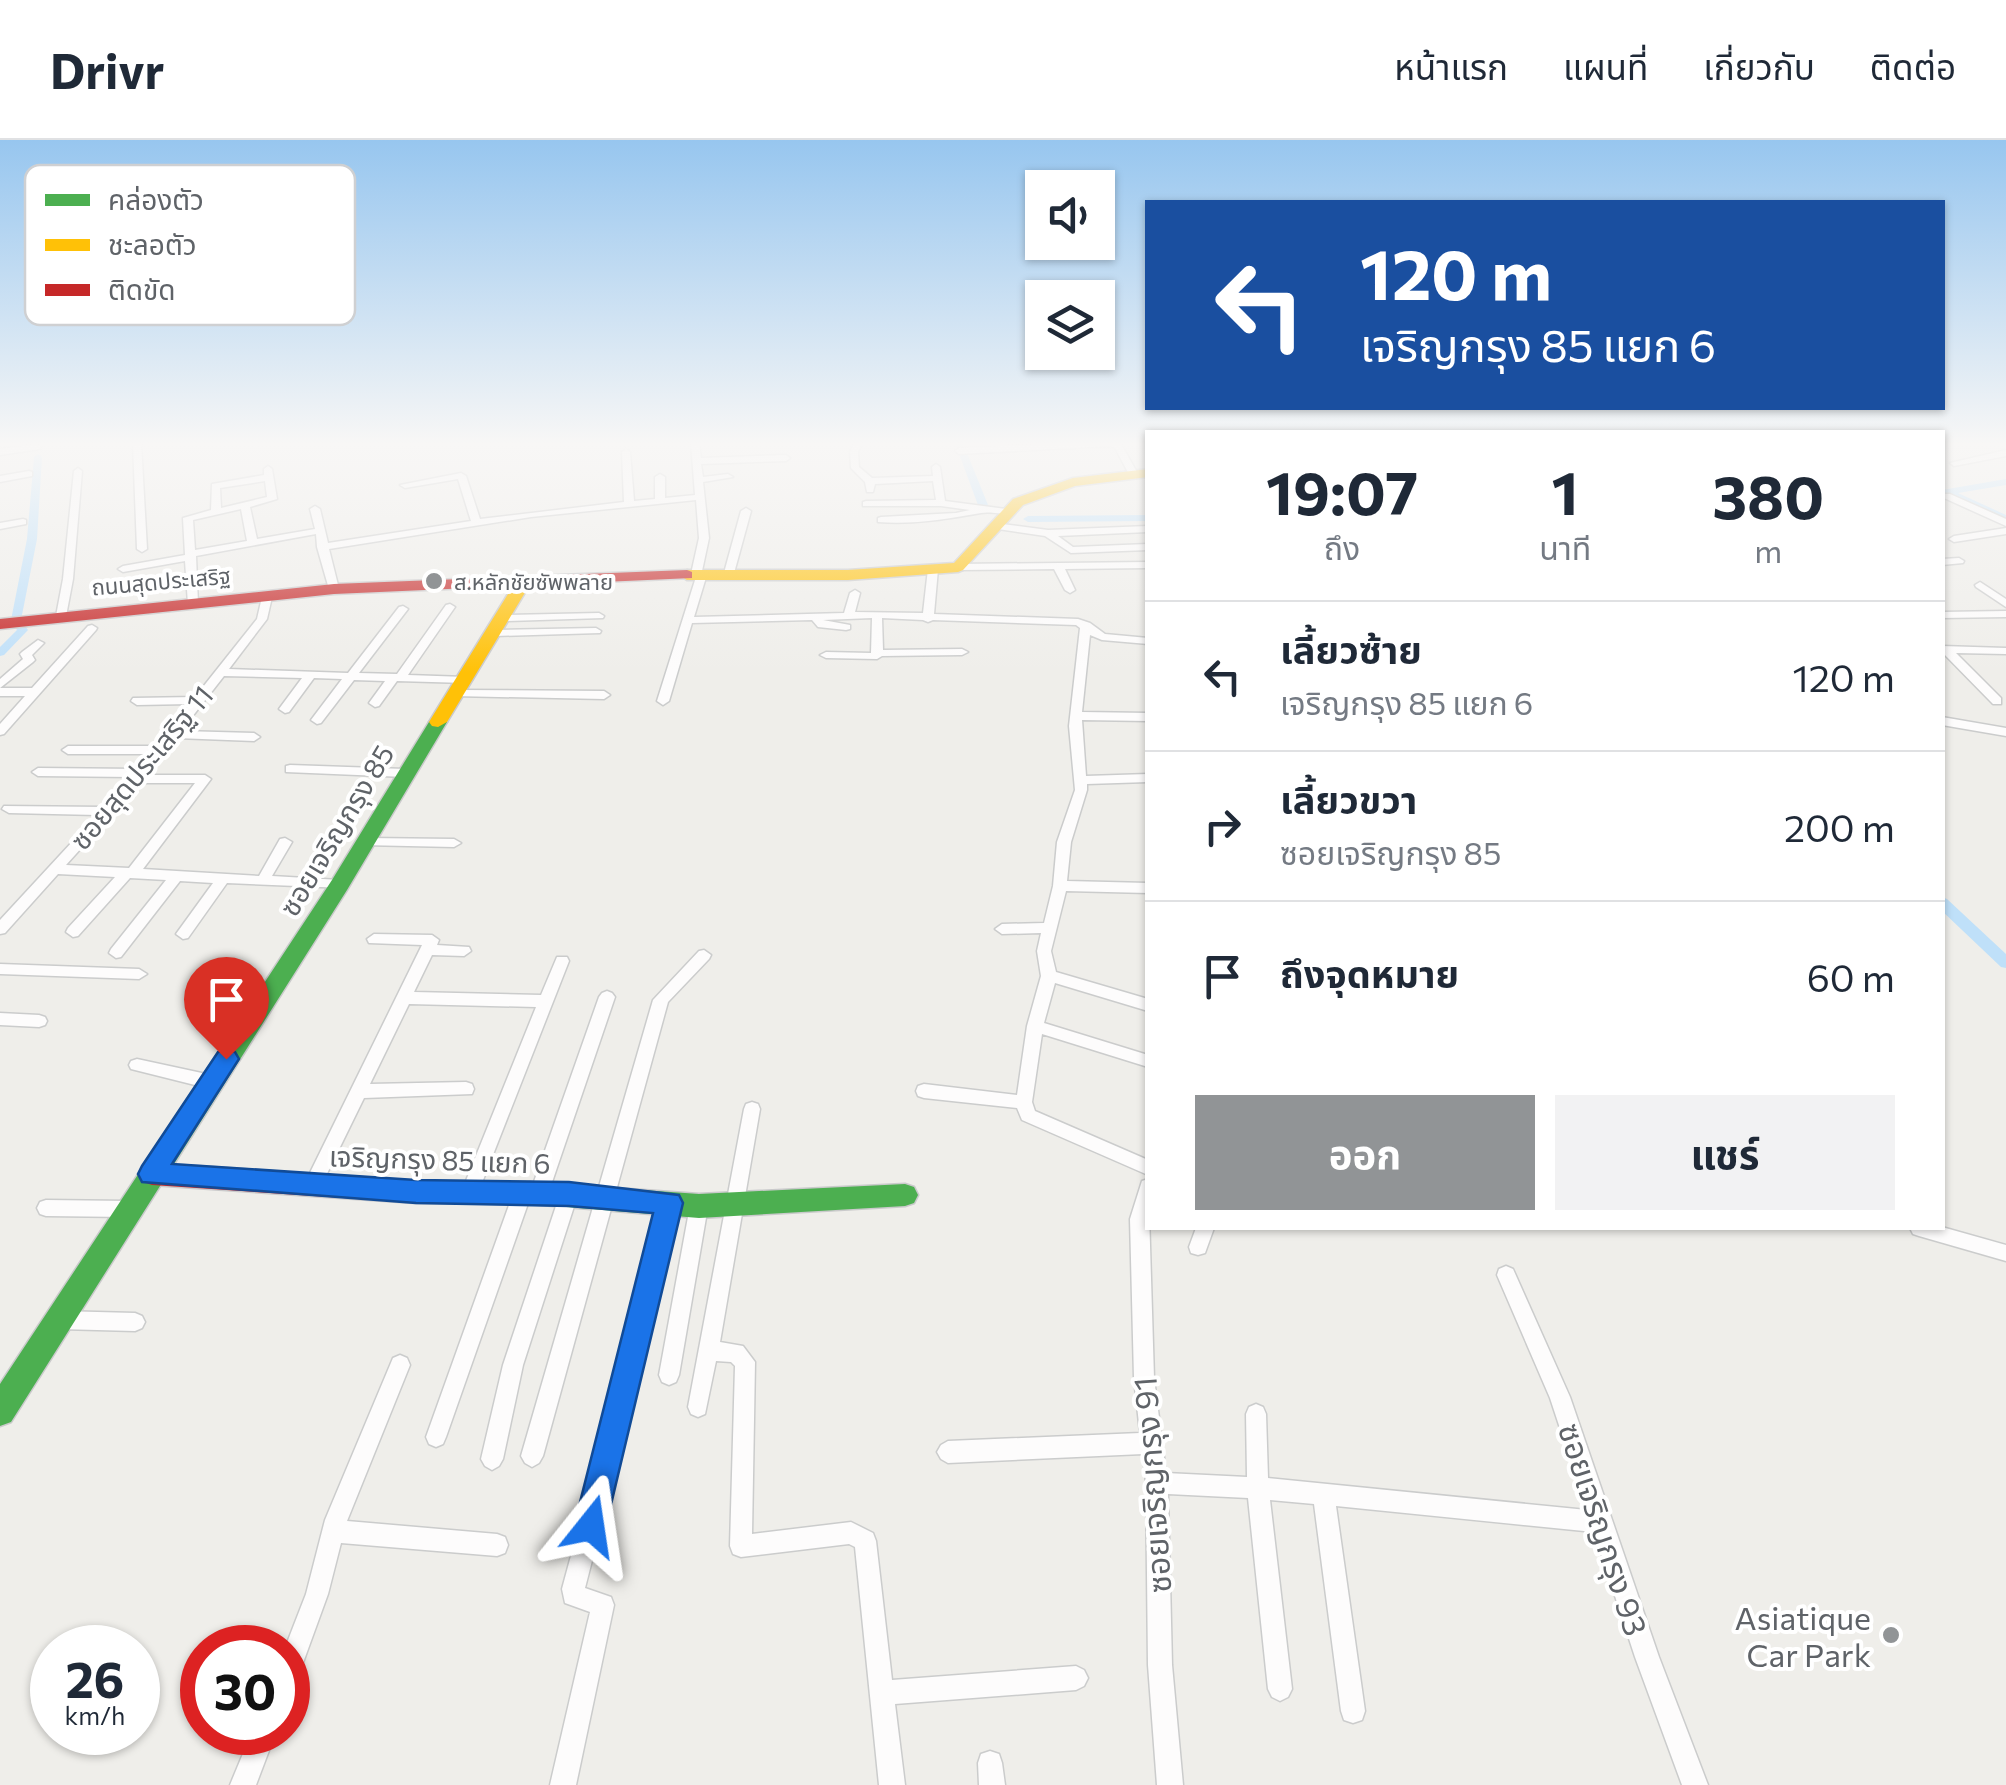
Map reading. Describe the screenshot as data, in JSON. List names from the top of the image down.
{
  "streets": {
    "street": [
      "ถนนสุดประเสริฐ",
      "ซอยสุดประเสริฐ 11",
      "ซอยเจริญกรุง 85",
      "เจริญกรุง 85 แยก 6",
      "ซอยเจริญกรุง 91",
      "ซอยเจริญกรุง 93"
    ]
  },
  "crossings": [
    ["ถนนสุดประเสริฐ", "ซอยสุดประเสริฐ 11"],
    ["ถนนสุดประเสริฐ", "ซอยเจริญกรุง 85"],
    ["ซอยเจริญกรุง 85", "เจริญกรุง 85 แยก 6"]
  ],
  "places": ["ส.หลักชัยซัพพลาย", "Asiatique Car Park"],
  "legend": ["คล่องตัว", "ชะลอตัว", "ติดขัด"],
  "page": {
    "header": "Drivr",
    "nav": [
      "หน้าแรก",
      "แผนที่",
      "เกี่ยวกับ",
      "ติดต่อ"
    ],
    "turn": ["120 m", "เจริญกรุง 85 แยก 6"],
    "eta": [
      "19:07",
      "ถึง",
      "1",
      "นาที",
      "380",
      "m"
    ],
    "list": [
      {
        "name": "เลี้ยวซ้าย",
        "note": "เจริญกรุง 85 แยก 6",
        "value": "120 m"
      },
      {
        "name": "เลี้ยวขวา",
        "note": "ซอยเจริญกรุง 85",
        "value": "200 m"
      },
      {
        "name": "ถึงจุดหมาย",
        "value": "60 m"
      }
    ],
    "buttons": ["ออก", "แชร์"],
    "speed": "26 km/h",
    "limit": "30"
  }
}
